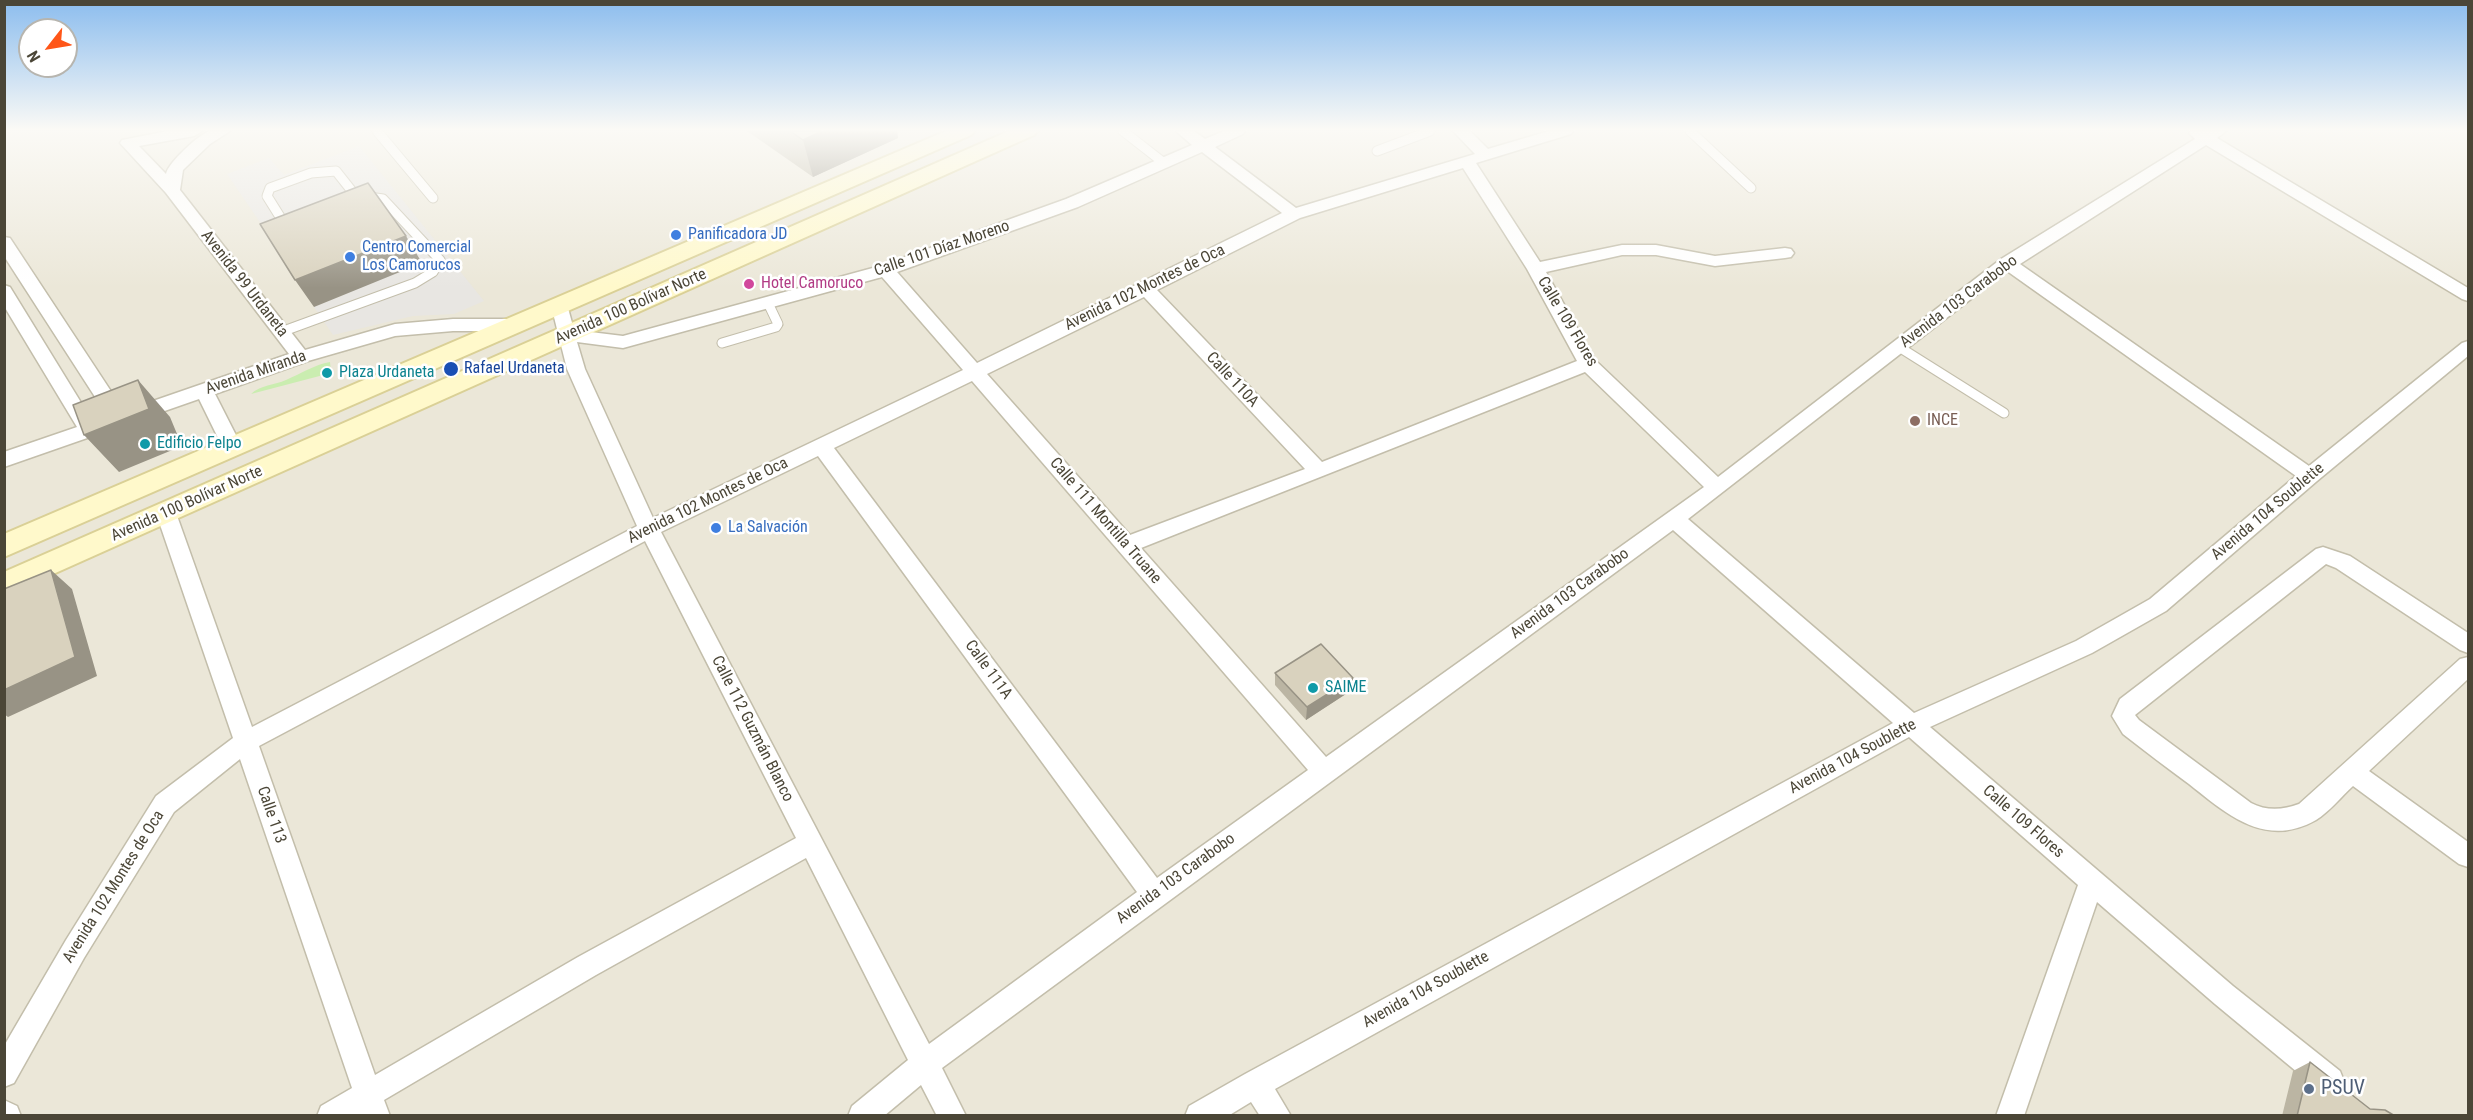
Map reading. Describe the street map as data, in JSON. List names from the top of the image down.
{
  "streets": {
    "main road": ["Avenida 100 Bolívar Norte"],
    "street": [
      "Calle 101 Díaz Moreno",
      "Avenida 99 Urdaneta",
      "Avenida 102 Montes de Oca",
      "Avenida 103 Carabobo",
      "Calle 109 Flores",
      "Avenida Miranda",
      "Calle 110A",
      "Avenida 104 Soublette",
      "Calle 111 Montilla Truane",
      "Calle 111A",
      "Calle 112 Guzmán Blanco",
      "Calle 113"
    ]
  },
  "crossings": [
    ["Calle 101 Díaz Moreno", "Avenida 100 Bolívar Norte"],
    ["Calle 101 Díaz Moreno", "Calle 111 Montilla Truane"],
    ["Calle 101 Díaz Moreno", "Calle 112 Guzmán Blanco"],
    ["Avenida 99 Urdaneta", "Avenida Miranda"],
    ["Avenida 102 Montes de Oca", "Calle 110A"],
    ["Avenida 102 Montes de Oca", "Calle 111 Montilla Truane"],
    ["Avenida 102 Montes de Oca", "Calle 111A"],
    ["Avenida 102 Montes de Oca", "Calle 112 Guzmán Blanco"],
    ["Avenida 102 Montes de Oca", "Calle 113"],
    ["Avenida 103 Carabobo", "Calle 109 Flores"],
    ["Avenida 103 Carabobo", "Calle 111 Montilla Truane"],
    ["Avenida 103 Carabobo", "Calle 111A"],
    ["Avenida 103 Carabobo", "Calle 112 Guzmán Blanco"],
    ["Avenida 100 Bolívar Norte", "Avenida Miranda"],
    ["Avenida 100 Bolívar Norte", "Calle 112 Guzmán Blanco"],
    ["Avenida 100 Bolívar Norte", "Calle 113"],
    ["Calle 109 Flores", "Avenida 104 Soublette"]
  ],
  "places": [
    "Panificadora JD",
    "Centro Comercial Los Camorucos",
    "Hotel Camoruco",
    "Rafael Urdaneta",
    "Plaza Urdaneta",
    "INCE",
    "Edificio Felpo",
    "La Salvación",
    "SAIME",
    "PSUV"
  ],
  "north": "bottom left"
}
